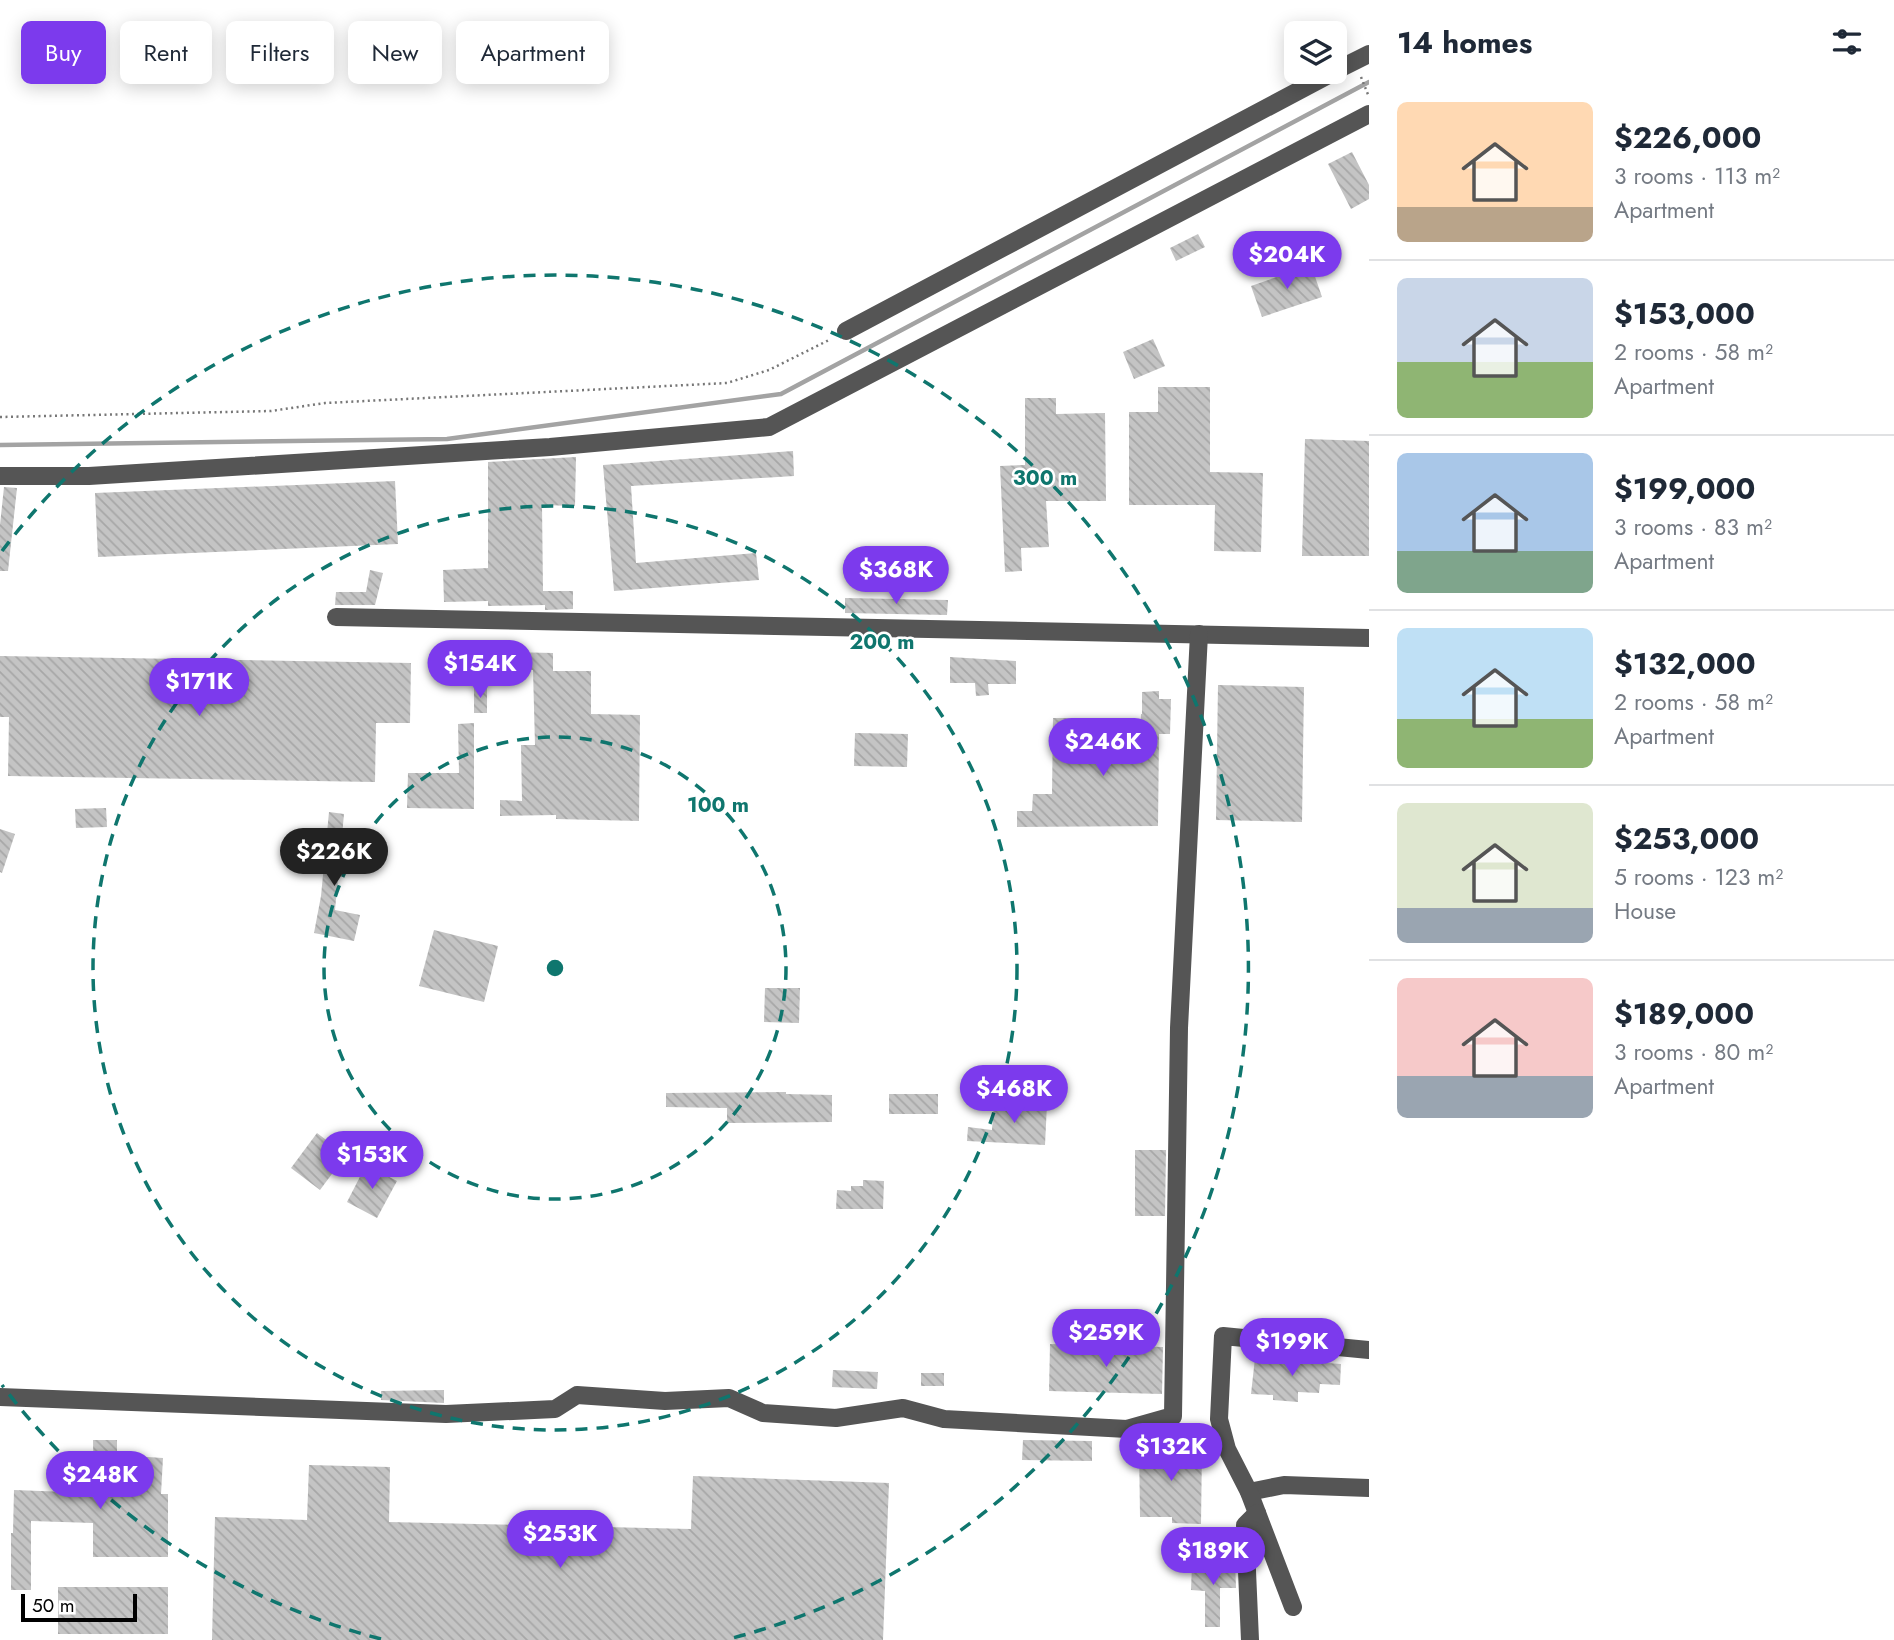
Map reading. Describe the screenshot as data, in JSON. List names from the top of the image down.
{
  "scale_bar": "50 m",
  "page": {
    "heading": "14 homes",
    "chip": [
      "Buy",
      "Rent",
      "Filters",
      "New",
      "Apartment"
    ],
    "list": [
      {
        "name": "$226,000",
        "note": "3 rooms · 113 m² · Apartment"
      },
      {
        "name": "$153,000",
        "note": "2 rooms · 58 m² · Apartment"
      },
      {
        "name": "$199,000",
        "note": "3 rooms · 83 m² · Apartment"
      },
      {
        "name": "$132,000",
        "note": "2 rooms · 58 m² · Apartment"
      },
      {
        "name": "$253,000",
        "note": "5 rooms · 123 m² · House"
      },
      {
        "name": "$189,000",
        "note": "3 rooms · 80 m² · Apartment"
      }
    ],
    "price": [
      "$204K",
      "$368K",
      "$154K",
      "$171K",
      "$246K",
      "$226K",
      "$468K",
      "$153K",
      "$259K",
      "$199K",
      "$132K",
      "$248K",
      "$253K",
      "$189K"
    ],
    "scale": "50 m"
  },
  "rings": ["300 m", "200 m", "100 m"]
}
